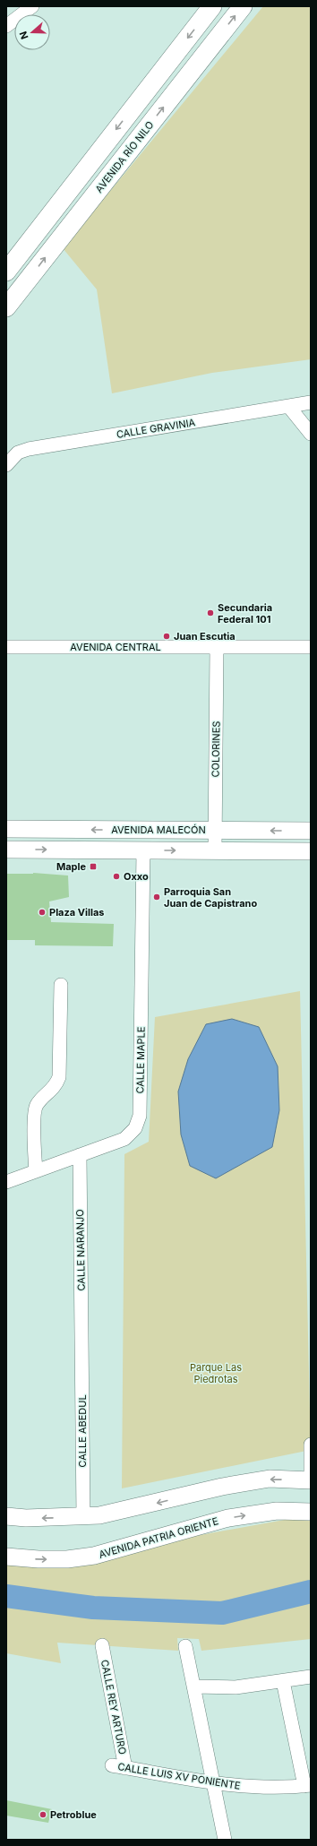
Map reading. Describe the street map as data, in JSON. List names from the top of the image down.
{
  "streets": {
    "main road": ["AVENIDA RÍO NILO"],
    "street": [
      "CALLE GRAVINIA",
      "AVENIDA CENTRAL",
      "COLORINES",
      "AVENIDA MALECÓN",
      "CALLE MAPLE",
      "CALLE NARANJO",
      "CALLE ABEDUL",
      "AVENIDA PATRIA ORIENTE",
      "CALLE REY ARTURO",
      "CALLE LUIS XV PONIENTE"
    ]
  },
  "crossings": [
    ["AVENIDA CENTRAL", "COLORINES"],
    ["COLORINES", "AVENIDA MALECÓN"],
    ["AVENIDA MALECÓN", "CALLE MAPLE"],
    ["CALLE MAPLE", "CALLE NARANJO"],
    ["CALLE NARANJO", "CALLE ABEDUL"],
    ["CALLE REY ARTURO", "CALLE LUIS XV PONIENTE"]
  ],
  "parks": ["Parque Las Piedrotas"],
  "places": {
    "other": [
      "Secundaria Federal 101",
      "Juan Escutia",
      "Oxxo",
      "Parroquia San Juan de Capistrano",
      "Plaza Villas",
      "Petroblue"
    ],
    "transit": ["Maple"]
  },
  "north": "left"
}
